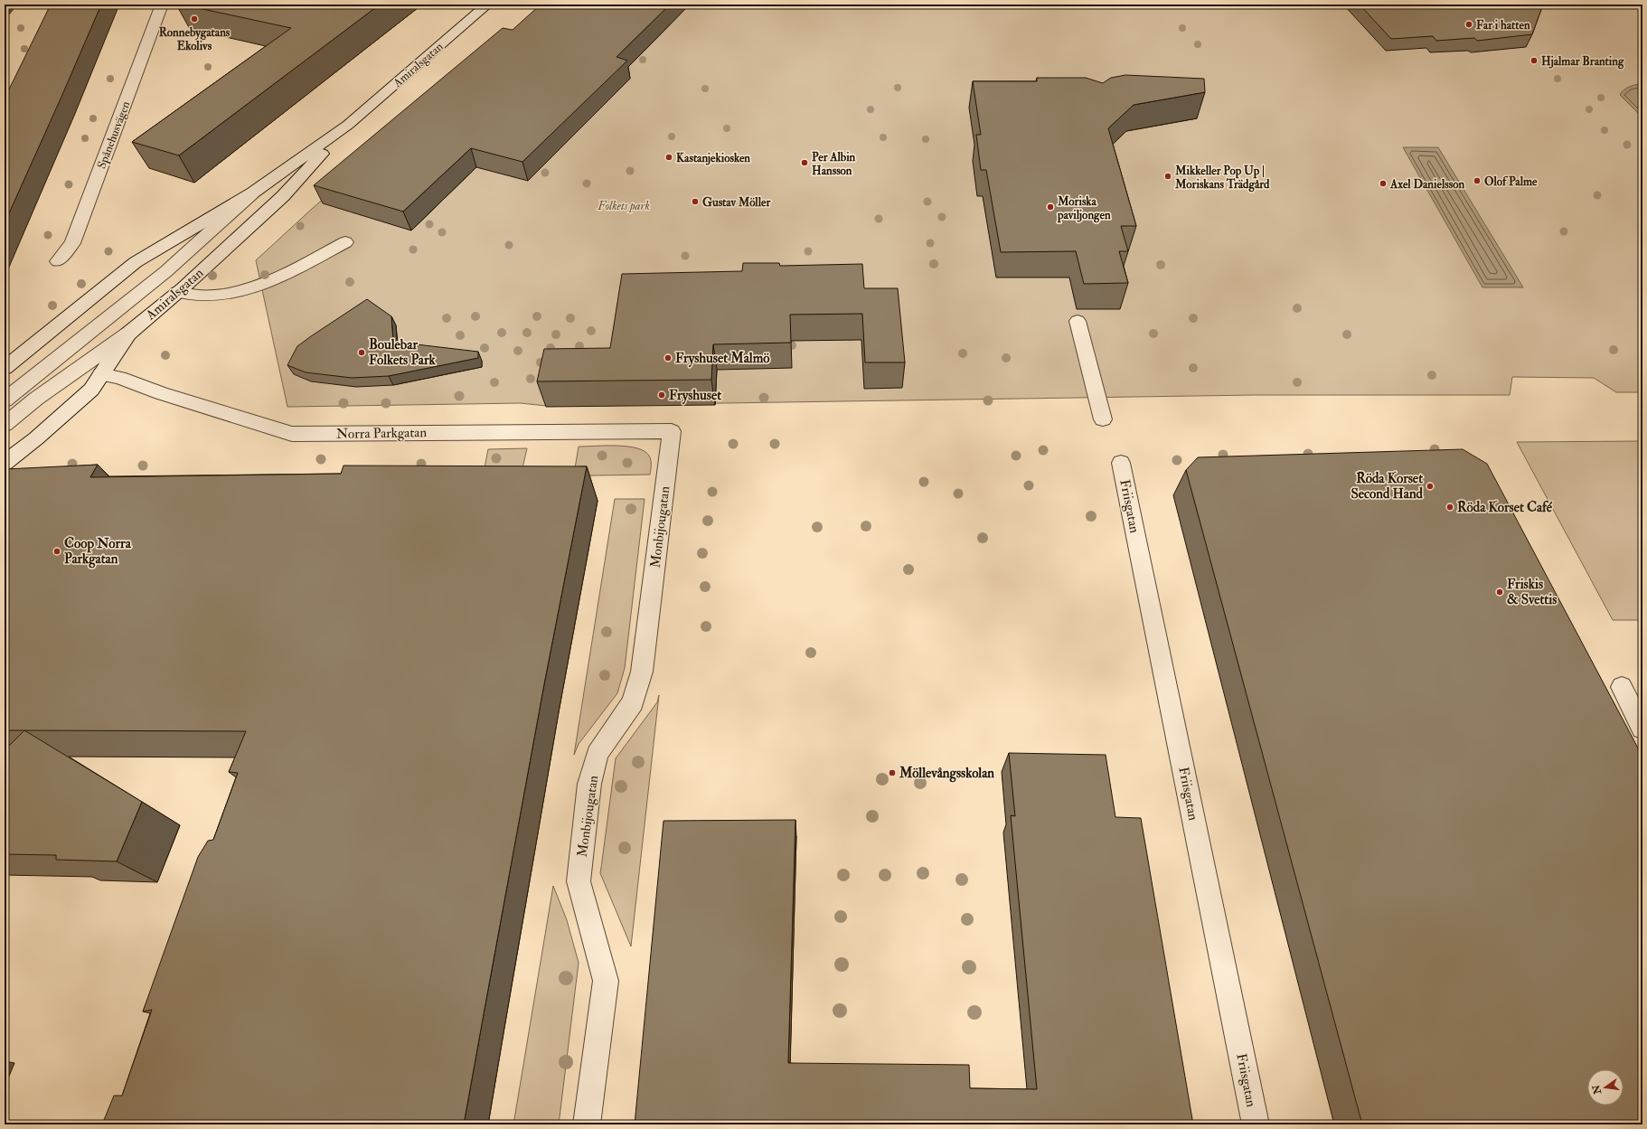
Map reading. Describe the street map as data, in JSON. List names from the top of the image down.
{
  "streets": {
    "street": [
      "Amiralsgatan",
      "Spånehusvägen",
      "Norra Parkgatan",
      "Friisgatan",
      "Monbijougatan"
    ]
  },
  "crossings": [
    ["Amiralsgatan", "Norra Parkgatan"],
    ["Norra Parkgatan", "Monbijougatan"]
  ],
  "parks": ["Folkets park"],
  "places": [
    "Ronnebygatans Ekolivs",
    "Far i hatten",
    "Hjalmar Branting",
    "Kastanjekiosken",
    "Per Albin Hansson",
    "Mikkeller Pop Up | Moriskans Trädgård",
    "Olof Palme",
    "Axel Danielsson",
    "Gustav Möller",
    "Moriska paviljongen",
    "Boulebar Folkets Park",
    "Fryshuset Malmö",
    "Fryshuset",
    "Röda Korset Second Hand",
    "Röda Korset Café",
    "Coop Norra Parkgatan",
    "Friskis & Svettis",
    "Möllevångsskolan"
  ],
  "north": "left"
}
